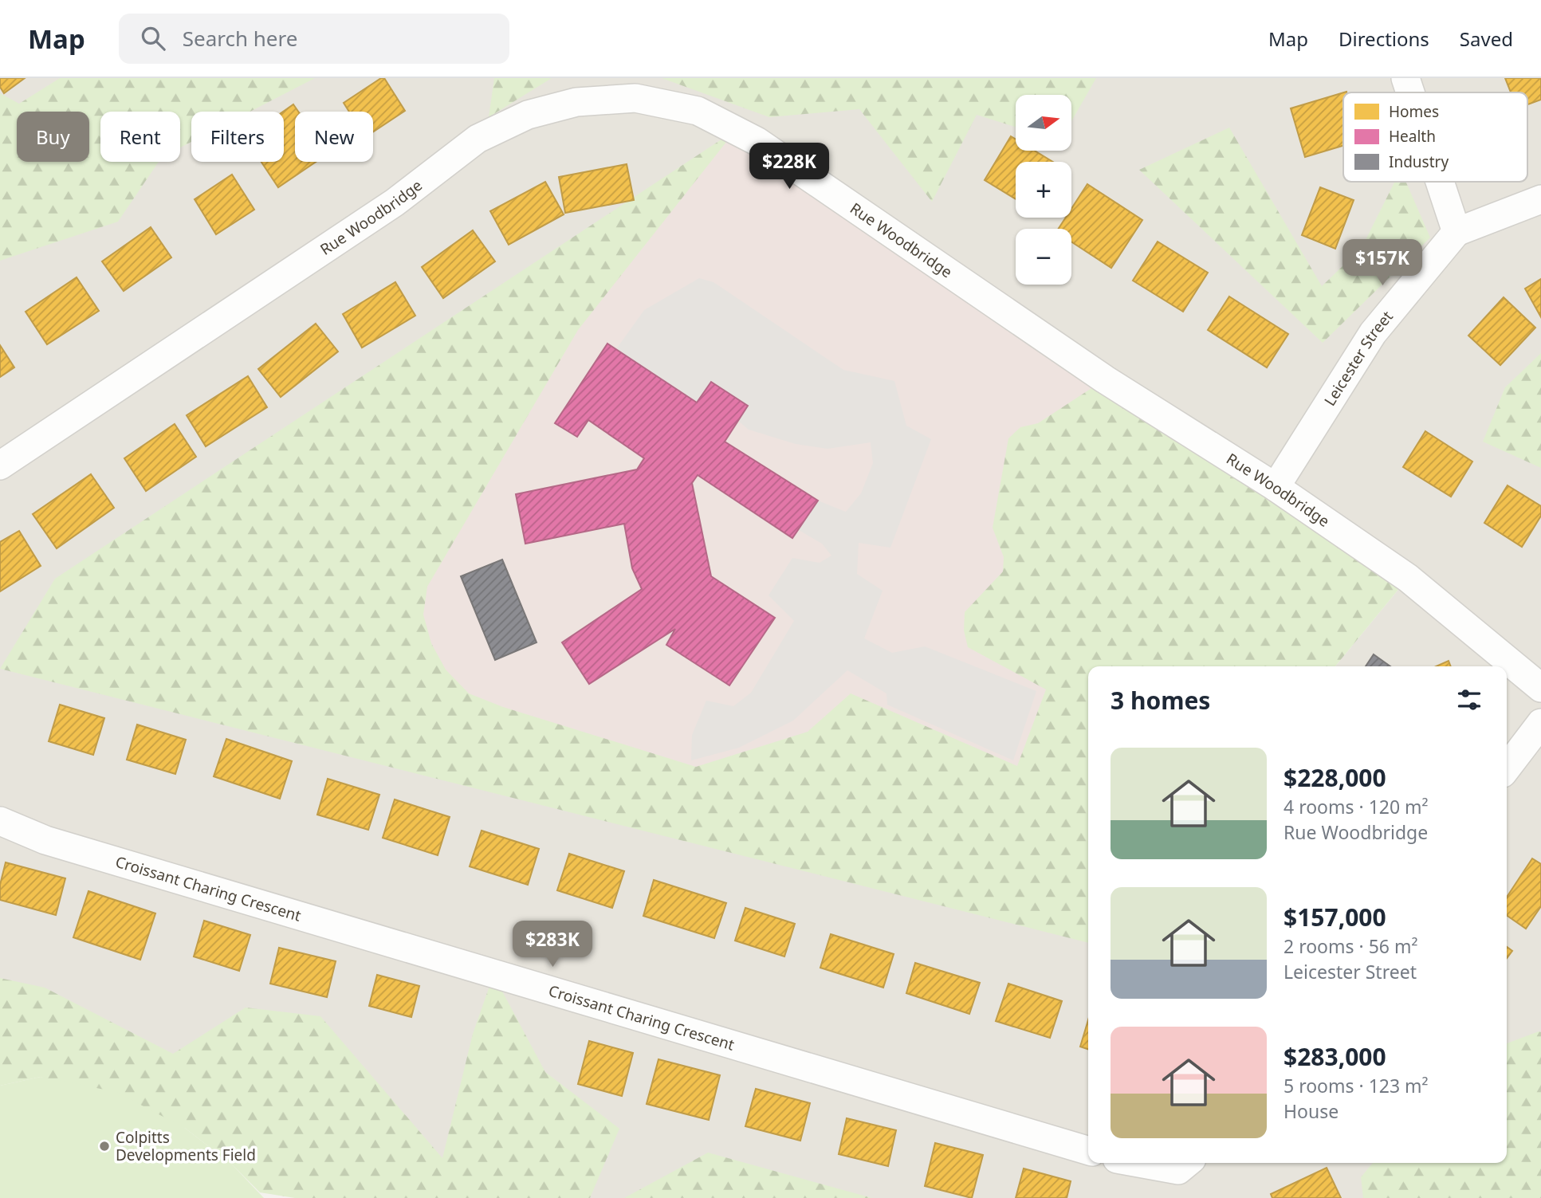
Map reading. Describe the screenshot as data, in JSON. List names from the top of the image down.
{
  "streets": {
    "street": ["Rue Woodbridge", "Leicester Street", "Croissant Charing Crescent"]
  },
  "crossings": [
    ["Rue Woodbridge", "Leicester Street"]
  ],
  "places": ["Colpitts Developments Field"],
  "legend": ["Homes", "Health", "Industry"],
  "north": "right",
  "page": {
    "header": "Map",
    "search": "Search here",
    "nav": ["Map", "Directions", "Saved"],
    "map_buttons": ["+", "−"],
    "chip": [
      "Buy",
      "Rent",
      "Filters",
      "New"
    ],
    "price": ["$228K", "$157K", "$283K"],
    "heading": "3 homes",
    "list": [
      {
        "name": "$228,000",
        "note": "4 rooms · 120 m² · Rue Woodbridge"
      },
      {
        "name": "$157,000",
        "note": "2 rooms · 56 m² · Leicester Street"
      },
      {
        "name": "$283,000",
        "note": "5 rooms · 123 m² · House"
      }
    ]
  }
}
